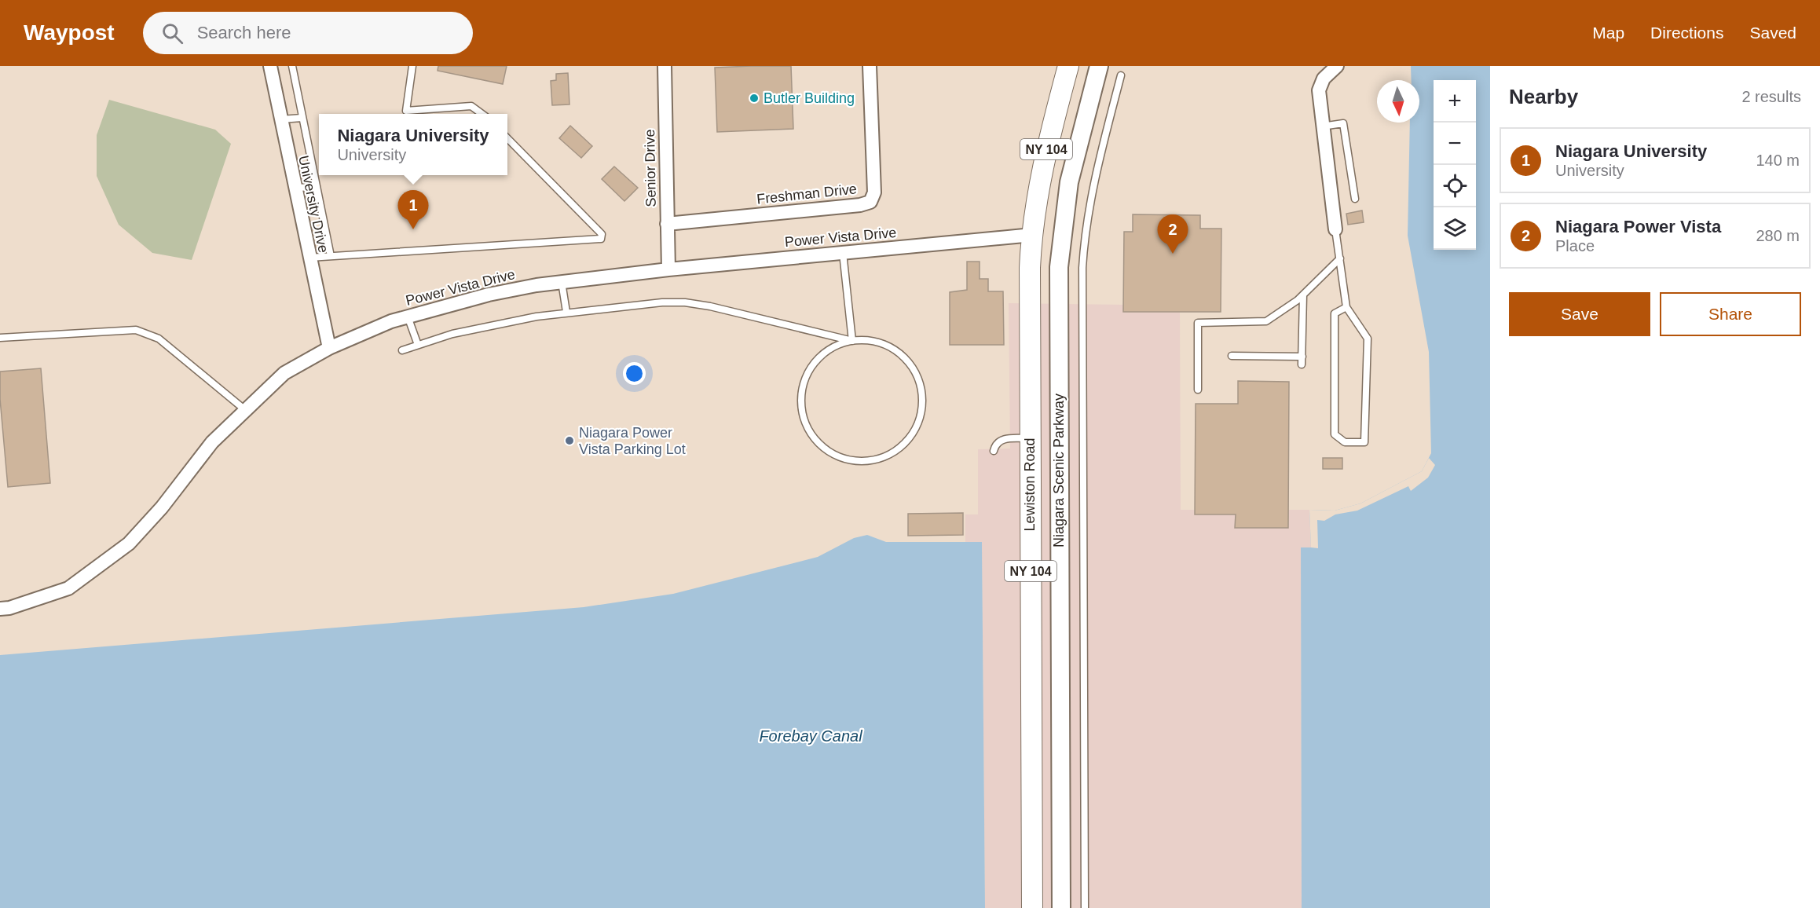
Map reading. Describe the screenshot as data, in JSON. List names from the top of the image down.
{
  "streets": {
    "main road": ["NY 104", "Niagara Scenic Parkway", "Lewiston Road"],
    "street": [
      "Senior Drive",
      "Freshman Drive",
      "University Drive",
      "Power Vista Drive"
    ]
  },
  "crossings": [
    ["Senior Drive", "Freshman Drive"],
    ["Senior Drive", "Power Vista Drive"],
    ["University Drive", "Power Vista Drive"],
    ["Power Vista Drive", "Lewiston Road"]
  ],
  "water": ["Forebay Canal"],
  "places": ["Butler Building", "Niagara Power Vista Parking Lot"],
  "north": "bottom",
  "page": {
    "header": "Waypost",
    "search": "Search here",
    "nav": ["Map", "Directions", "Saved"],
    "heading": ["Nearby", "2 results"],
    "map_buttons": ["+", "−"],
    "popup": ["Niagara University", "University"],
    "list": [
      {
        "mark": "1",
        "name": "Niagara University",
        "note": "University",
        "value": "140 m"
      },
      {
        "mark": "2",
        "name": "Niagara Power Vista",
        "note": "Place",
        "value": "280 m"
      }
    ],
    "pins": ["1", "2"],
    "buttons": ["Save", "Share"]
  }
}
